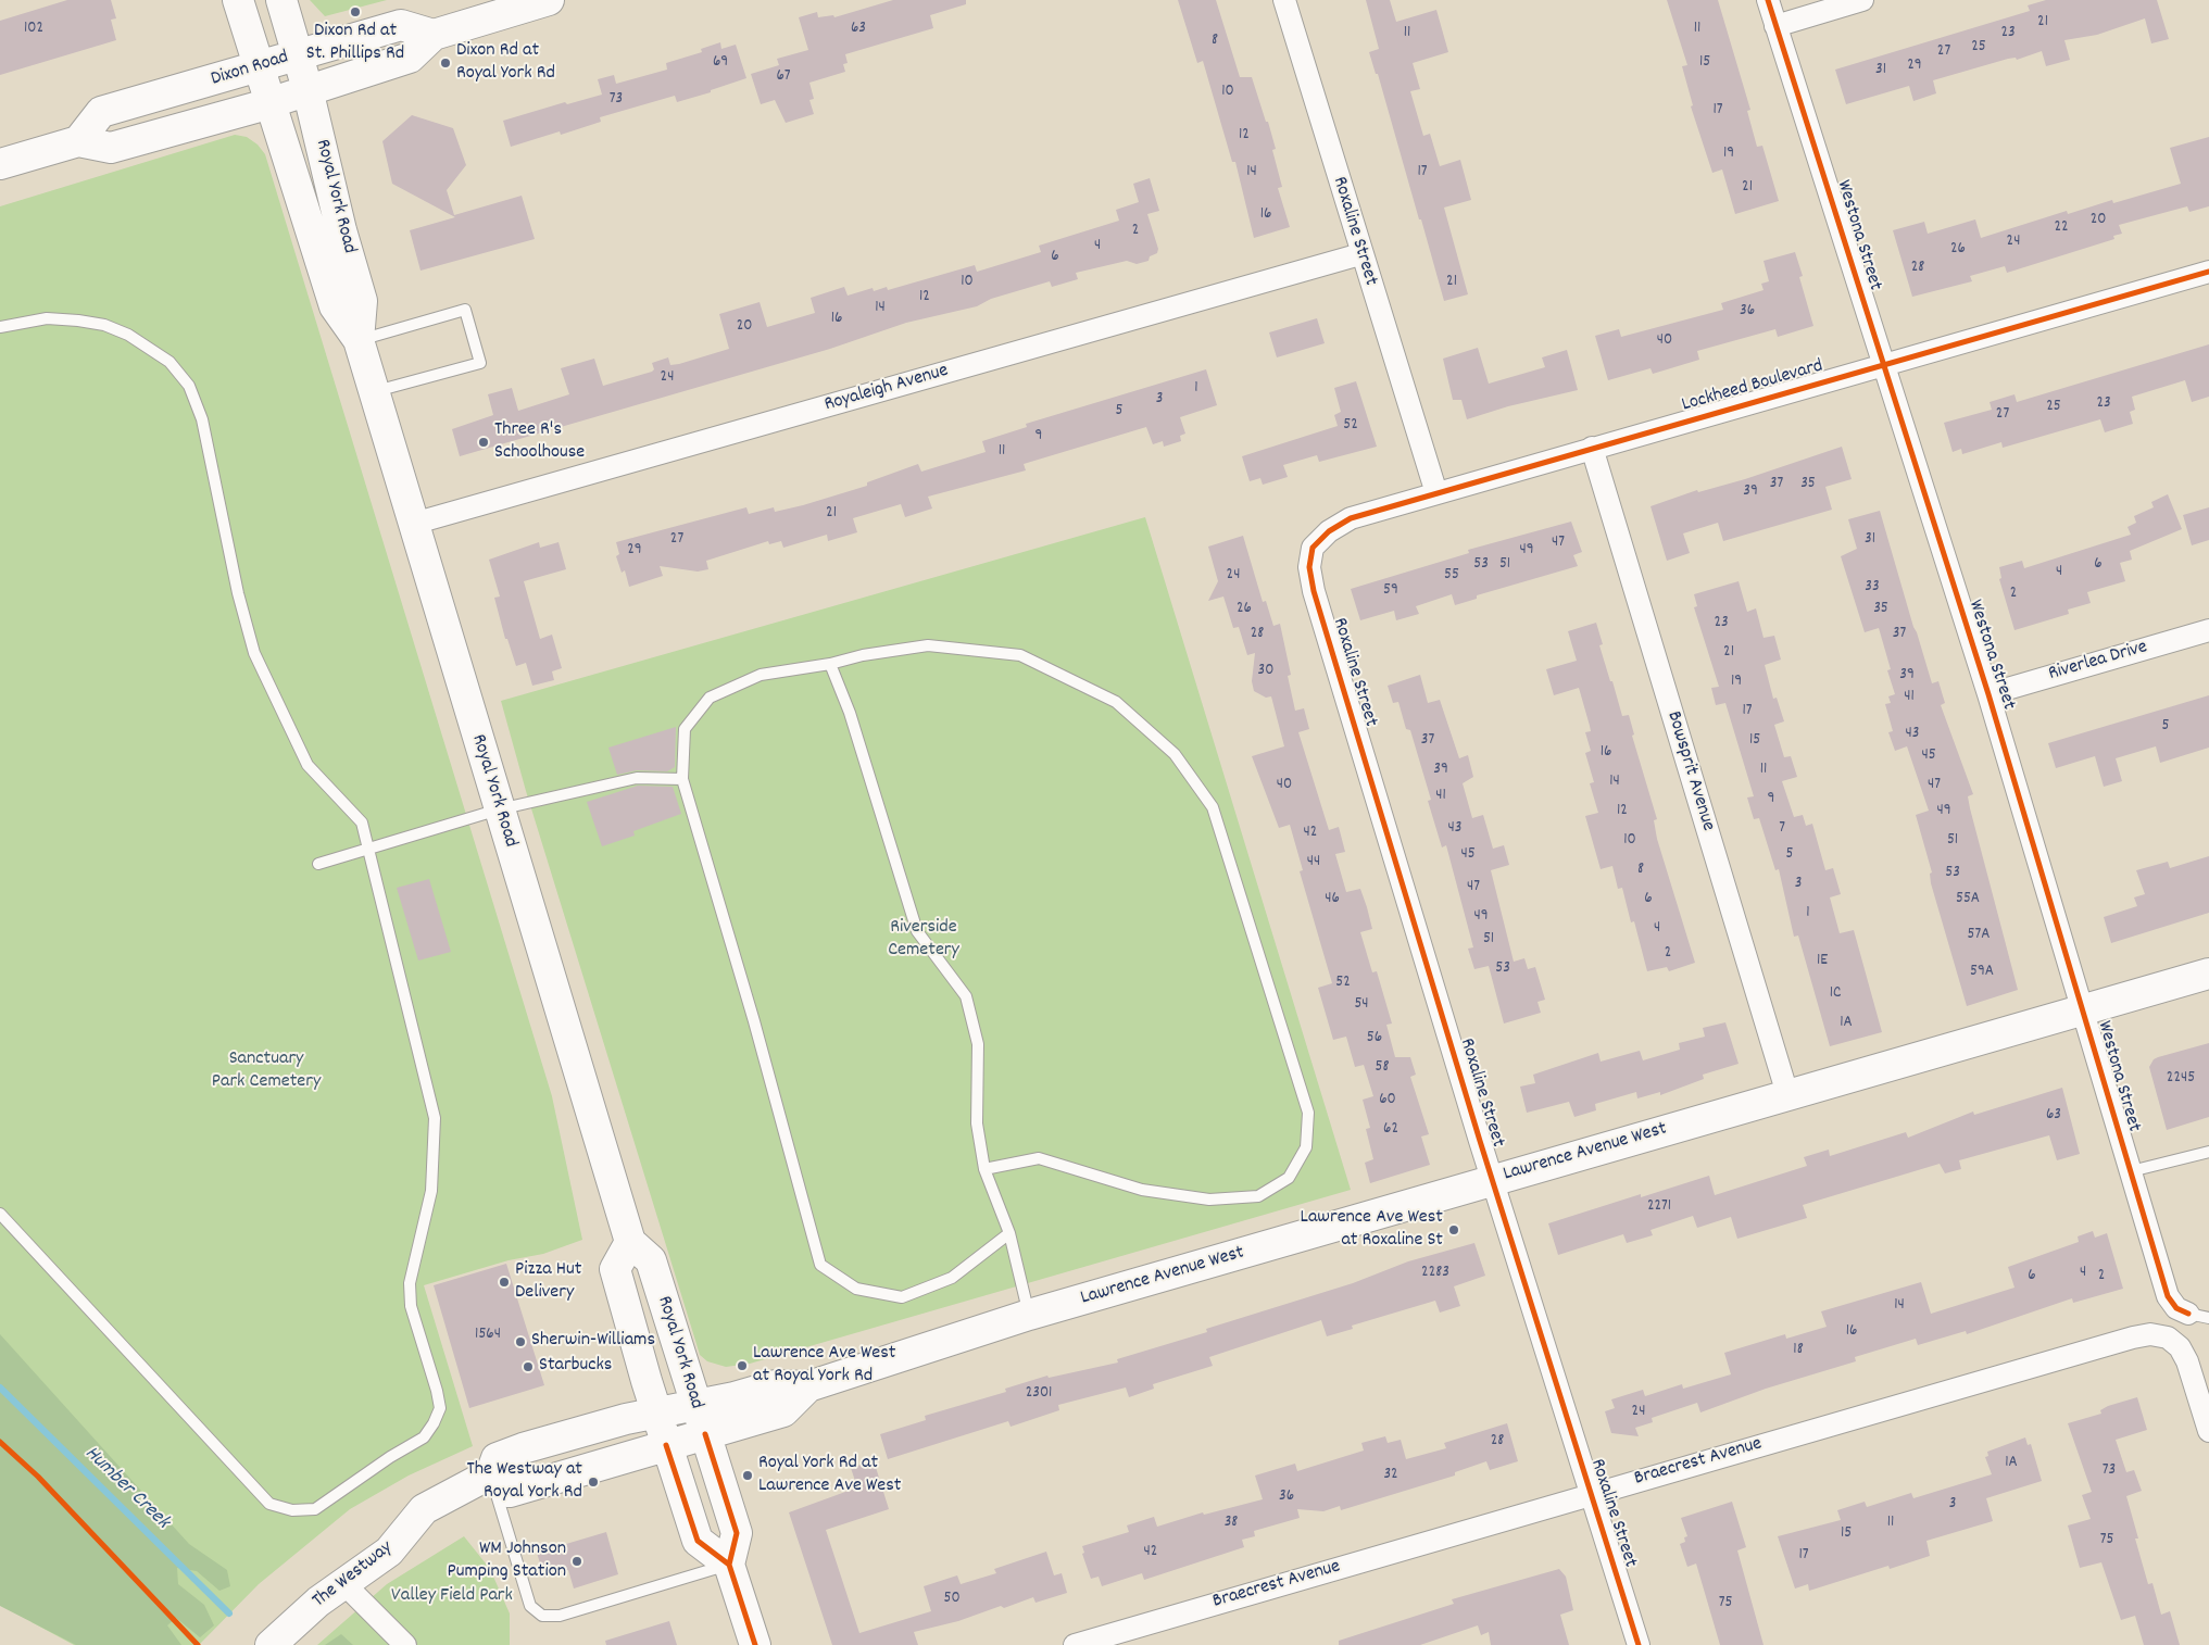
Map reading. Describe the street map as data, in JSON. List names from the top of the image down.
{
  "streets": {
    "main road": [
      "Dixon Road",
      "Royal York Road",
      "Lawrence Avenue West",
      "The Westway"
    ],
    "street": [
      "Roxaline Street",
      "Westona Street",
      "Lockheed Boulevard",
      "Royaleigh Avenue",
      "Riverlea Drive",
      "Bowsprit Avenue",
      "Braecrest Avenue"
    ]
  },
  "crossings": [
    ["Dixon Road", "Royal York Road"],
    ["Royal York Road", "Royaleigh Avenue"],
    ["Royal York Road", "Lawrence Avenue West"],
    ["Royal York Road", "The Westway"],
    ["Roxaline Street", "Lockheed Boulevard"],
    ["Roxaline Street", "Royaleigh Avenue"],
    ["Roxaline Street", "Lawrence Avenue West"],
    ["Roxaline Street", "Braecrest Avenue"],
    ["Westona Street", "Lockheed Boulevard"],
    ["Westona Street", "Riverlea Drive"],
    ["Westona Street", "Lawrence Avenue West"],
    ["Lockheed Boulevard", "Bowsprit Avenue"],
    ["Bowsprit Avenue", "Lawrence Avenue West"],
    ["Lawrence Avenue West", "The Westway"]
  ],
  "water": ["Humber Creek"],
  "parks": ["Riverside Cemetery", "Sanctuary Park Cemetery", "Valley Field Park"],
  "places": [
    "Dixon Rd at St. Phillips Rd",
    "Dixon Rd at Royal York Rd",
    "Three R's Schoolhouse",
    "Lawrence Ave West at Roxaline St",
    "Pizza Hut Delivery",
    "Sherwin-Williams",
    "Lawrence Ave West at Royal York Rd",
    "Starbucks",
    "Royal York Rd at Lawrence Ave West",
    "The Westway at Royal York Rd",
    "WM Johnson Pumping Station"
  ],
  "house_numbers": [
    "21",
    "102",
    "63",
    "11",
    "11",
    "23",
    "8",
    "25",
    "27",
    "69",
    "15",
    "29",
    "31",
    "67",
    "10",
    "73",
    "17",
    "12",
    "19",
    "14",
    "17",
    "21",
    "16",
    "20",
    "22",
    "2",
    "24",
    "4",
    "26",
    "6",
    "28",
    "10",
    "21",
    "12",
    "14",
    "36",
    "16",
    "20",
    "40",
    "24",
    "1",
    "3",
    "23",
    "25",
    "5",
    "27",
    "52",
    "9",
    "11",
    "37",
    "35",
    "39",
    "21",
    "27",
    "31",
    "47",
    "29",
    "49",
    "53",
    "51",
    "6",
    "4",
    "24",
    "55",
    "33",
    "59",
    "2",
    "26",
    "35",
    "23",
    "28",
    "37",
    "21",
    "30",
    "39",
    "19",
    "41",
    "17",
    "5",
    "43",
    "37",
    "15",
    "16",
    "45",
    "39",
    "11",
    "14",
    "40",
    "47",
    "41",
    "9",
    "12",
    "49",
    "43",
    "7",
    "42",
    "10",
    "51",
    "45",
    "5",
    "44",
    "8",
    "53",
    "3",
    "47",
    "46",
    "6",
    "55A",
    "1",
    "49",
    "4",
    "57A",
    "51",
    "2",
    "1E",
    "53",
    "59A",
    "52",
    "1C",
    "54",
    "1A",
    "56",
    "58",
    "2245",
    "60",
    "63",
    "62",
    "2271",
    "2283",
    "4",
    "6",
    "2",
    "14",
    "16",
    "1564",
    "18",
    "2301",
    "24",
    "28",
    "1A",
    "73",
    "32",
    "36",
    "3",
    "38",
    "11",
    "15",
    "75",
    "42",
    "17",
    "50",
    "75"
  ]
}
